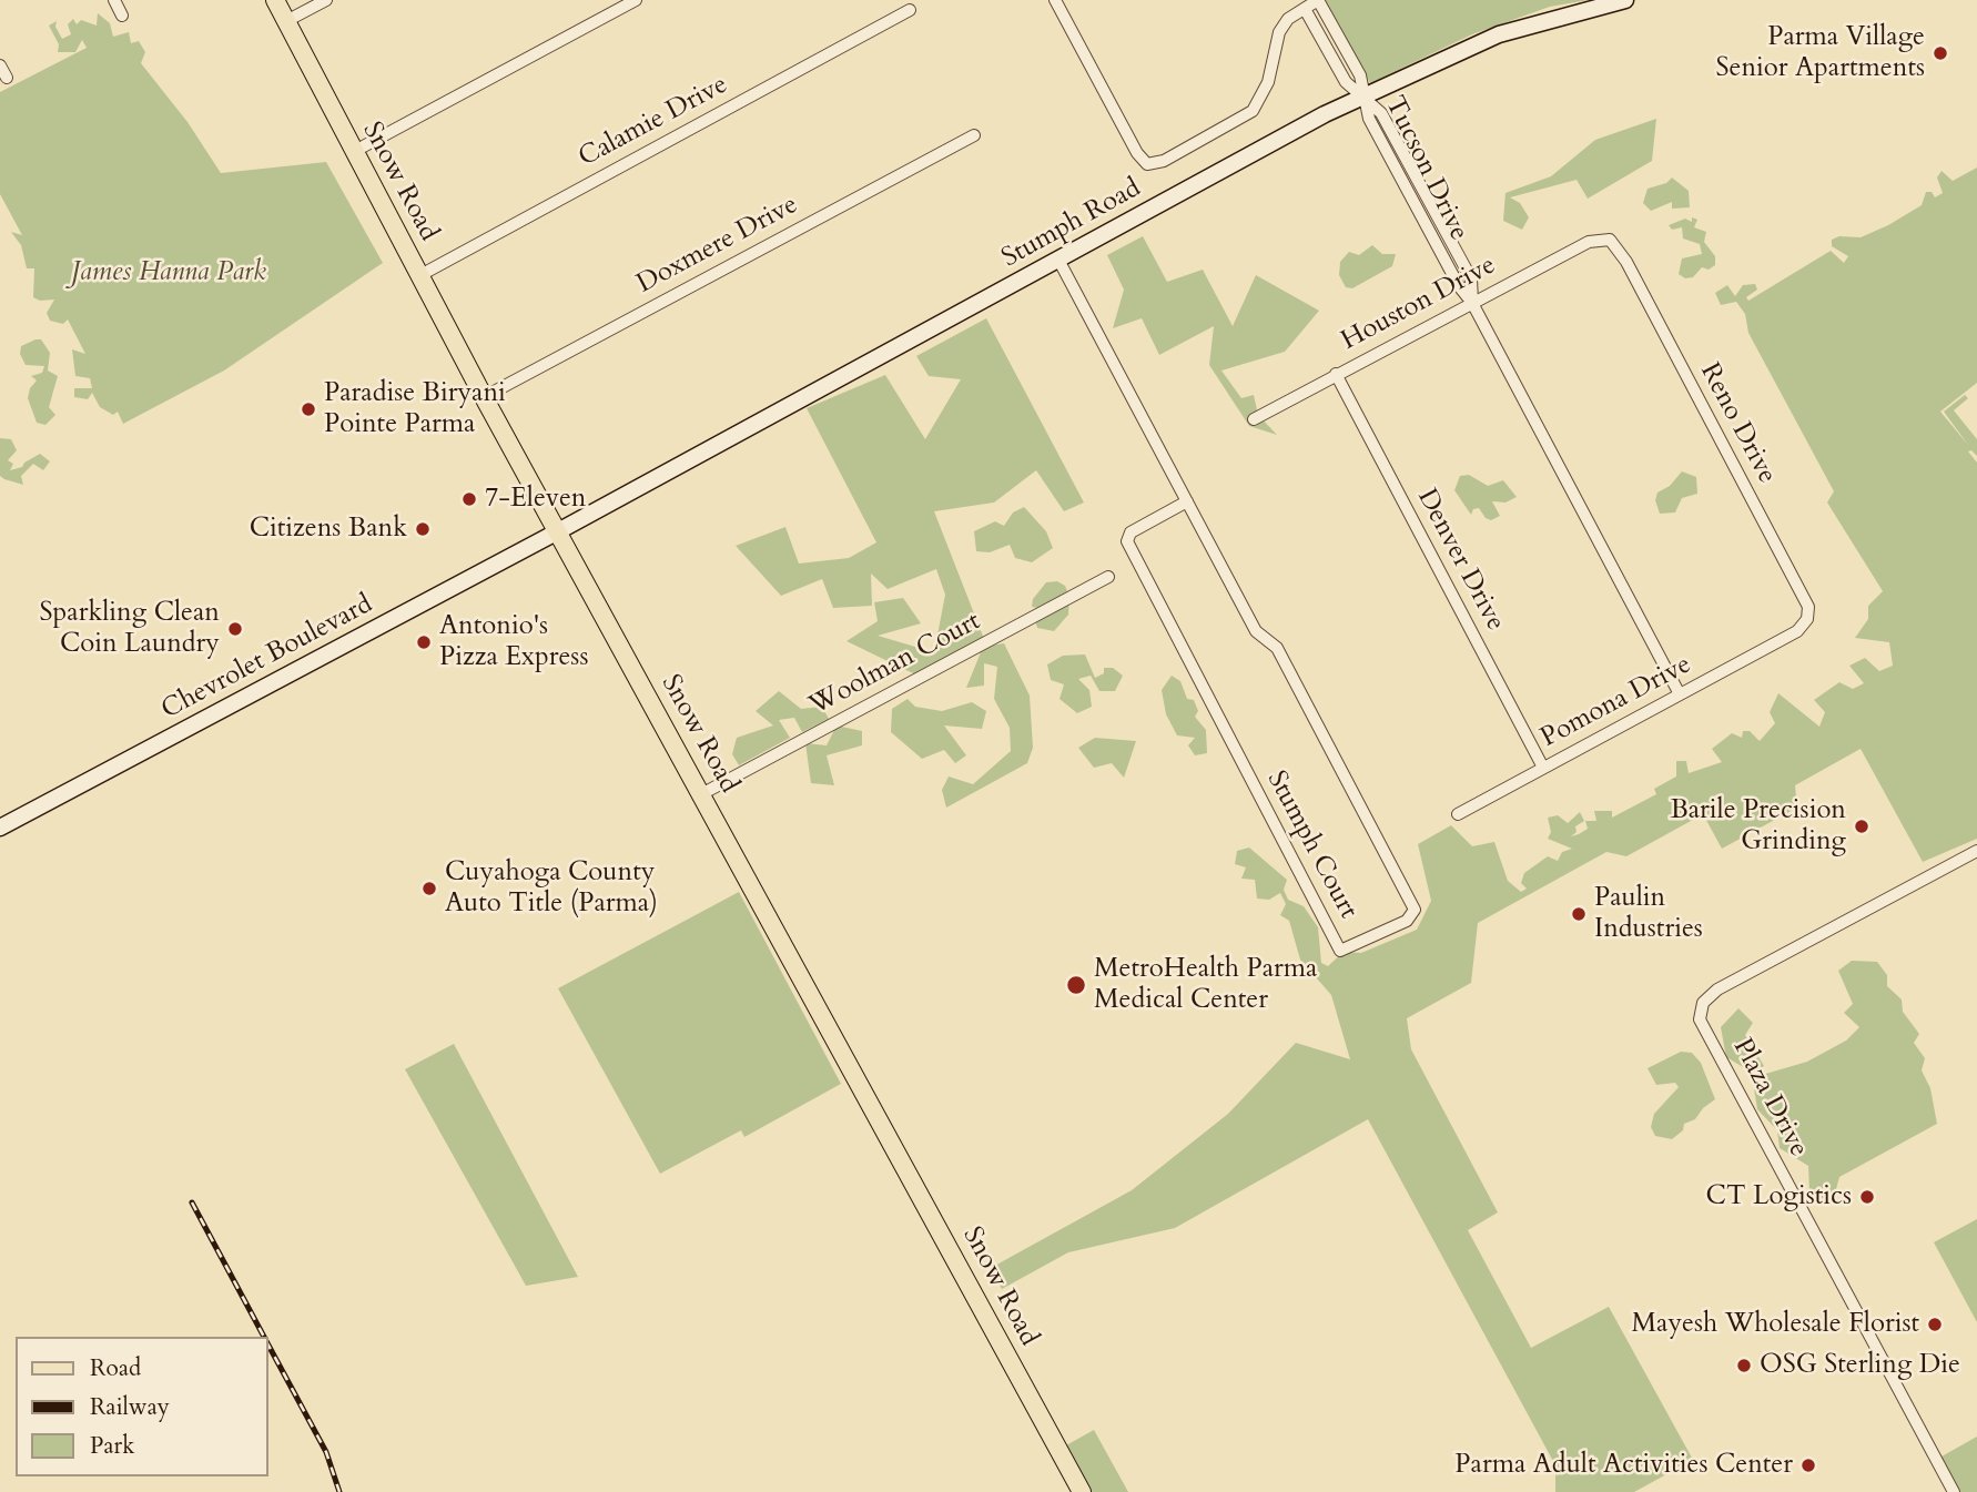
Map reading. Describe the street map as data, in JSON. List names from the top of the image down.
{
  "streets": {
    "main road": ["Snow Road", "Stumph Road", "Chevrolet Boulevard"],
    "street": [
      "Calamie Drive",
      "Tucson Drive",
      "Doxmere Drive",
      "Houston Drive",
      "Reno Drive",
      "Denver Drive",
      "Woolman Court",
      "Pomona Drive",
      "Stumph Court",
      "Plaza Drive"
    ]
  },
  "crossings": [
    ["Calamie Drive", "Snow Road"],
    ["Tucson Drive", "Stumph Road"],
    ["Tucson Drive", "Houston Drive"],
    ["Tucson Drive", "Pomona Drive"],
    ["Snow Road", "Stumph Road"],
    ["Snow Road", "Doxmere Drive"],
    ["Snow Road", "Chevrolet Boulevard"],
    ["Snow Road", "Woolman Court"],
    ["Stumph Road", "Chevrolet Boulevard"],
    ["Stumph Road", "Stumph Court"],
    ["Houston Drive", "Reno Drive"],
    ["Houston Drive", "Denver Drive"],
    ["Reno Drive", "Pomona Drive"],
    ["Denver Drive", "Pomona Drive"]
  ],
  "parks": ["James Hanna Park"],
  "places": [
    "Parma Village Senior Apartments",
    "Paradise Biryani Pointe Parma",
    "7-Eleven",
    "Citizens Bank",
    "Sparkling Clean Coin Laundry",
    "Antonio's Pizza Express",
    "Barile Precision Grinding",
    "Cuyahoga County Auto Title (Parma)",
    "Paulin Industries",
    "MetroHealth Parma Medical Center",
    "CT Logistics",
    "Mayesh Wholesale Florist",
    "OSG Sterling Die",
    "Parma Adult Activities Center"
  ],
  "legend": ["Road", "Railway", "Park"]
}
